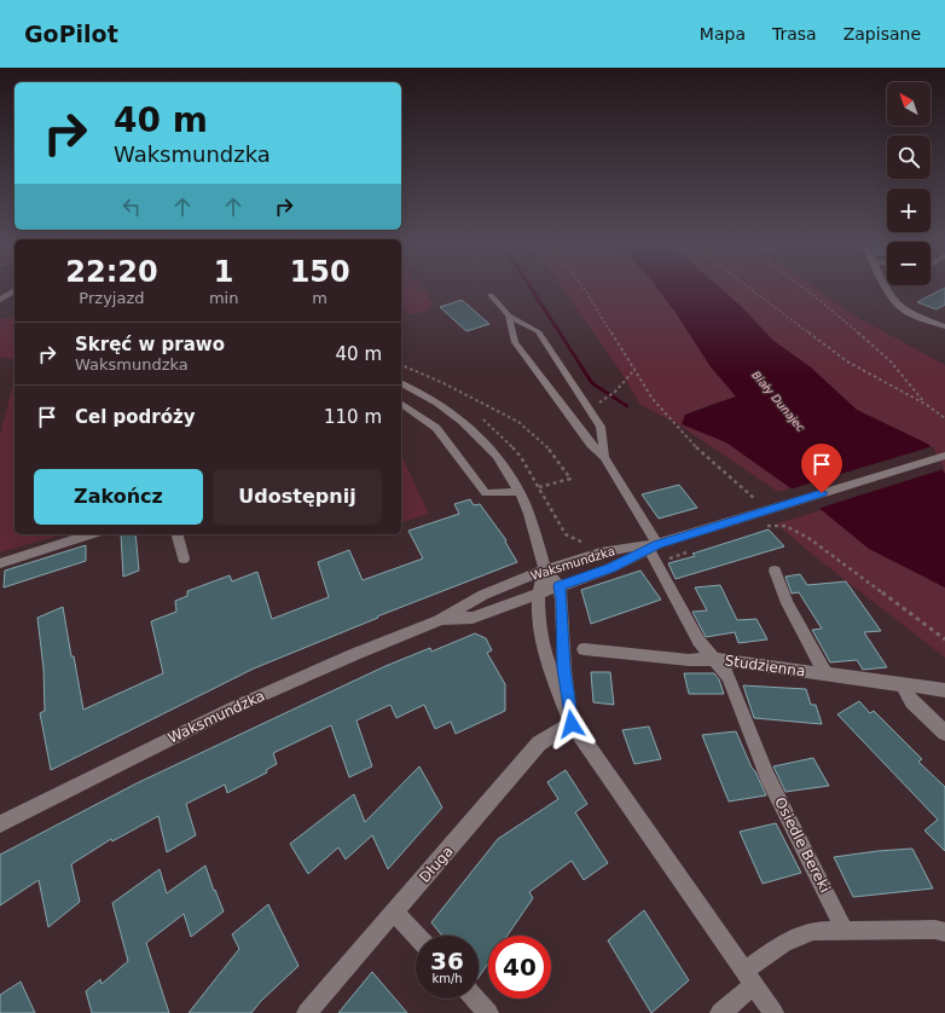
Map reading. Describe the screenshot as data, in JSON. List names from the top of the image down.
{
  "streets": {
    "street": [
      "Waksmundzka",
      "Studzienna",
      "Osiedle Bereki",
      "Długa"
    ]
  },
  "crossings": [
    ["Waksmundzka", "Osiedle Bereki"],
    ["Studzienna", "Osiedle Bereki"]
  ],
  "water": ["Biały Dunajec"],
  "north": "top left",
  "page": {
    "header": "GoPilot",
    "nav": ["Mapa", "Trasa", "Zapisane"],
    "map_buttons": ["+", "−"],
    "turn": ["40 m", "Waksmundzka"],
    "eta": [
      "22:20",
      "Przyjazd",
      "1",
      "min",
      "150",
      "m"
    ],
    "list": [
      {
        "name": "Skręć w prawo",
        "note": "Waksmundzka",
        "value": "40 m"
      },
      {
        "name": "Cel podróży",
        "value": "110 m"
      }
    ],
    "buttons": ["Zakończ", "Udostępnij"],
    "speed": "36 km/h",
    "limit": "40"
  }
}
